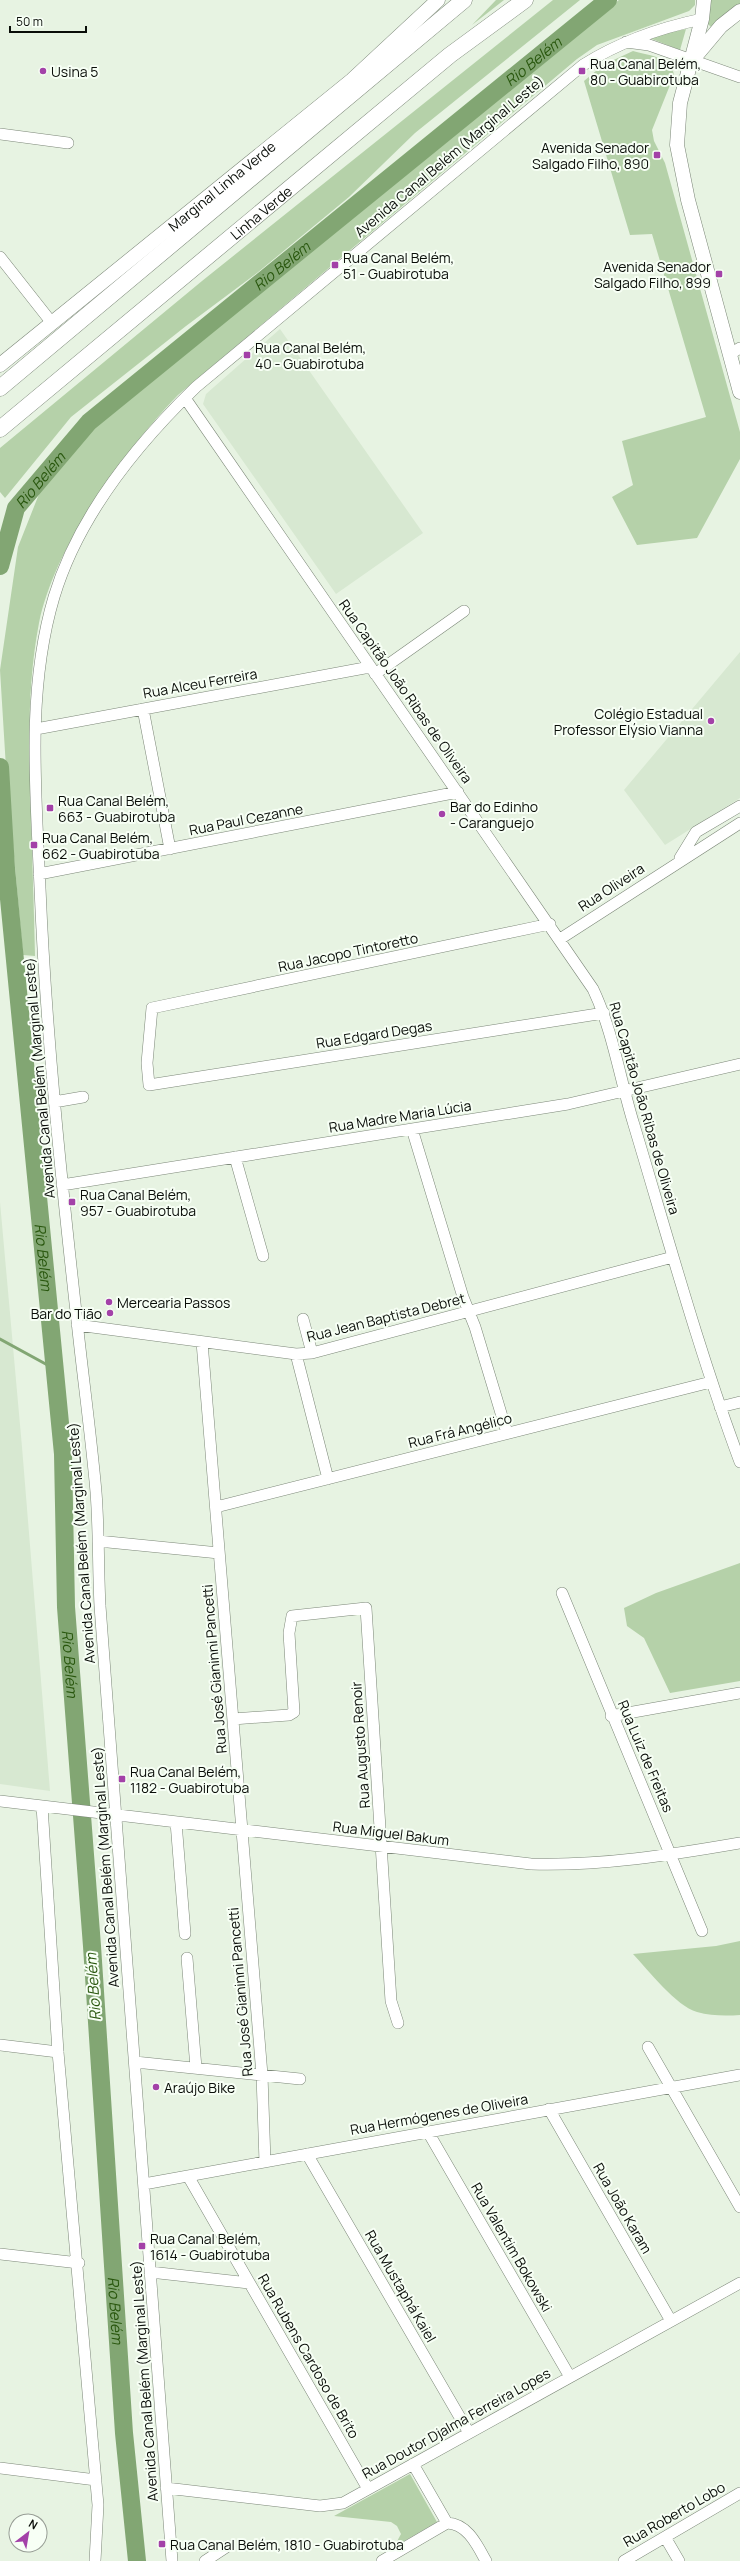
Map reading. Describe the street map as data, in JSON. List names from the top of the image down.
{
  "streets": {
    "highway": ["Linha Verde"],
    "main road": ["Marginal Linha Verde"],
    "street": [
      "Avenida Canal Belém (Marginal Leste)",
      "Rua Alceu Ferreira",
      "Rua Capitão João Ribas de Oliveira",
      "Rua Paul Cezanne",
      "Rua Oliveira",
      "Rua Jacopo Tintoretto",
      "Rua Edgard Degas",
      "Rua Madre Maria Lúcia",
      "Rua Jean Baptista Debret",
      "Rua Frá Angélico",
      "Rua José Gianinni Pancetti",
      "Rua Augusto Renoir",
      "Rua Luiz de Freitas",
      "Rua Miguel Bakum",
      "Rua Hermógenes de Oliveira",
      "Rua João Karam",
      "Rua Valentim Bokowski",
      "Rua Mustaphá Kaiel",
      "Rua Rubens Cardoso de Brito",
      "Rua Doutor Djalma Ferreira Lopes",
      "Rua Roberto Lobo"
    ]
  },
  "crossings": [
    ["Avenida Canal Belém (Marginal Leste)", "Rua Alceu Ferreira"],
    ["Avenida Canal Belém (Marginal Leste)", "Rua Capitão João Ribas de Oliveira"],
    ["Avenida Canal Belém (Marginal Leste)", "Rua Paul Cezanne"],
    ["Avenida Canal Belém (Marginal Leste)", "Rua Madre Maria Lúcia"],
    ["Avenida Canal Belém (Marginal Leste)", "Rua Jean Baptista Debret"],
    ["Avenida Canal Belém (Marginal Leste)", "Rua Miguel Bakum"],
    ["Avenida Canal Belém (Marginal Leste)", "Rua Hermógenes de Oliveira"],
    ["Avenida Canal Belém (Marginal Leste)", "Rua Doutor Djalma Ferreira Lopes"],
    ["Rua Alceu Ferreira", "Rua Capitão João Ribas de Oliveira"],
    ["Rua Capitão João Ribas de Oliveira", "Rua Paul Cezanne"],
    ["Rua Capitão João Ribas de Oliveira", "Rua Oliveira"],
    ["Rua Capitão João Ribas de Oliveira", "Rua Jacopo Tintoretto"],
    ["Rua Capitão João Ribas de Oliveira", "Rua Edgard Degas"],
    ["Rua Capitão João Ribas de Oliveira", "Rua Madre Maria Lúcia"],
    ["Rua Capitão João Ribas de Oliveira", "Rua Jean Baptista Debret"],
    ["Rua Capitão João Ribas de Oliveira", "Rua Frá Angélico"],
    ["Rua Jacopo Tintoretto", "Rua Edgard Degas"],
    ["Rua Jean Baptista Debret", "Rua José Gianinni Pancetti"],
    ["Rua Frá Angélico", "Rua José Gianinni Pancetti"],
    ["Rua José Gianinni Pancetti", "Rua Augusto Renoir"],
    ["Rua José Gianinni Pancetti", "Rua Miguel Bakum"],
    ["Rua José Gianinni Pancetti", "Rua Hermógenes de Oliveira"],
    ["Rua Augusto Renoir", "Rua Miguel Bakum"],
    ["Rua Luiz de Freitas", "Rua Miguel Bakum"],
    ["Rua Hermógenes de Oliveira", "Rua João Karam"],
    ["Rua Hermógenes de Oliveira", "Rua Valentim Bokowski"],
    ["Rua Hermógenes de Oliveira", "Rua Mustaphá Kaiel"],
    ["Rua Hermógenes de Oliveira", "Rua Rubens Cardoso de Brito"],
    ["Rua João Karam", "Rua Doutor Djalma Ferreira Lopes"],
    ["Rua Valentim Bokowski", "Rua Doutor Djalma Ferreira Lopes"],
    ["Rua Mustaphá Kaiel", "Rua Doutor Djalma Ferreira Lopes"],
    ["Rua Rubens Cardoso de Brito", "Rua Doutor Djalma Ferreira Lopes"]
  ],
  "water": ["Rio Belém"],
  "places": {
    "other": [
      "Usina 5",
      "Colégio Estadual Professor Elýsio Vianna",
      "Bar do Edinho - Caranguejo",
      "Mercearia Passos",
      "Bar do Tião",
      "Araújo Bike"
    ],
    "transit": [
      "Rua Canal Belém, 80 - Guabirotuba",
      "Avenida Senador Salgado Filho, 890",
      "Rua Canal Belém, 51 - Guabirotuba",
      "Avenida Senador Salgado Filho, 899",
      "Rua Canal Belém, 40 - Guabirotuba",
      "Rua Canal Belém, 663 - Guabirotuba",
      "Rua Canal Belém, 662 - Guabirotuba",
      "Rua Canal Belém, 957 - Guabirotuba",
      "Rua Canal Belém, 1182 - Guabirotuba",
      "Rua Canal Belém, 1614 - Guabirotuba",
      "Rua Canal Belém, 1810 - Guabirotuba"
    ]
  },
  "scale_bar": "50 m",
  "north": "top right"
}
